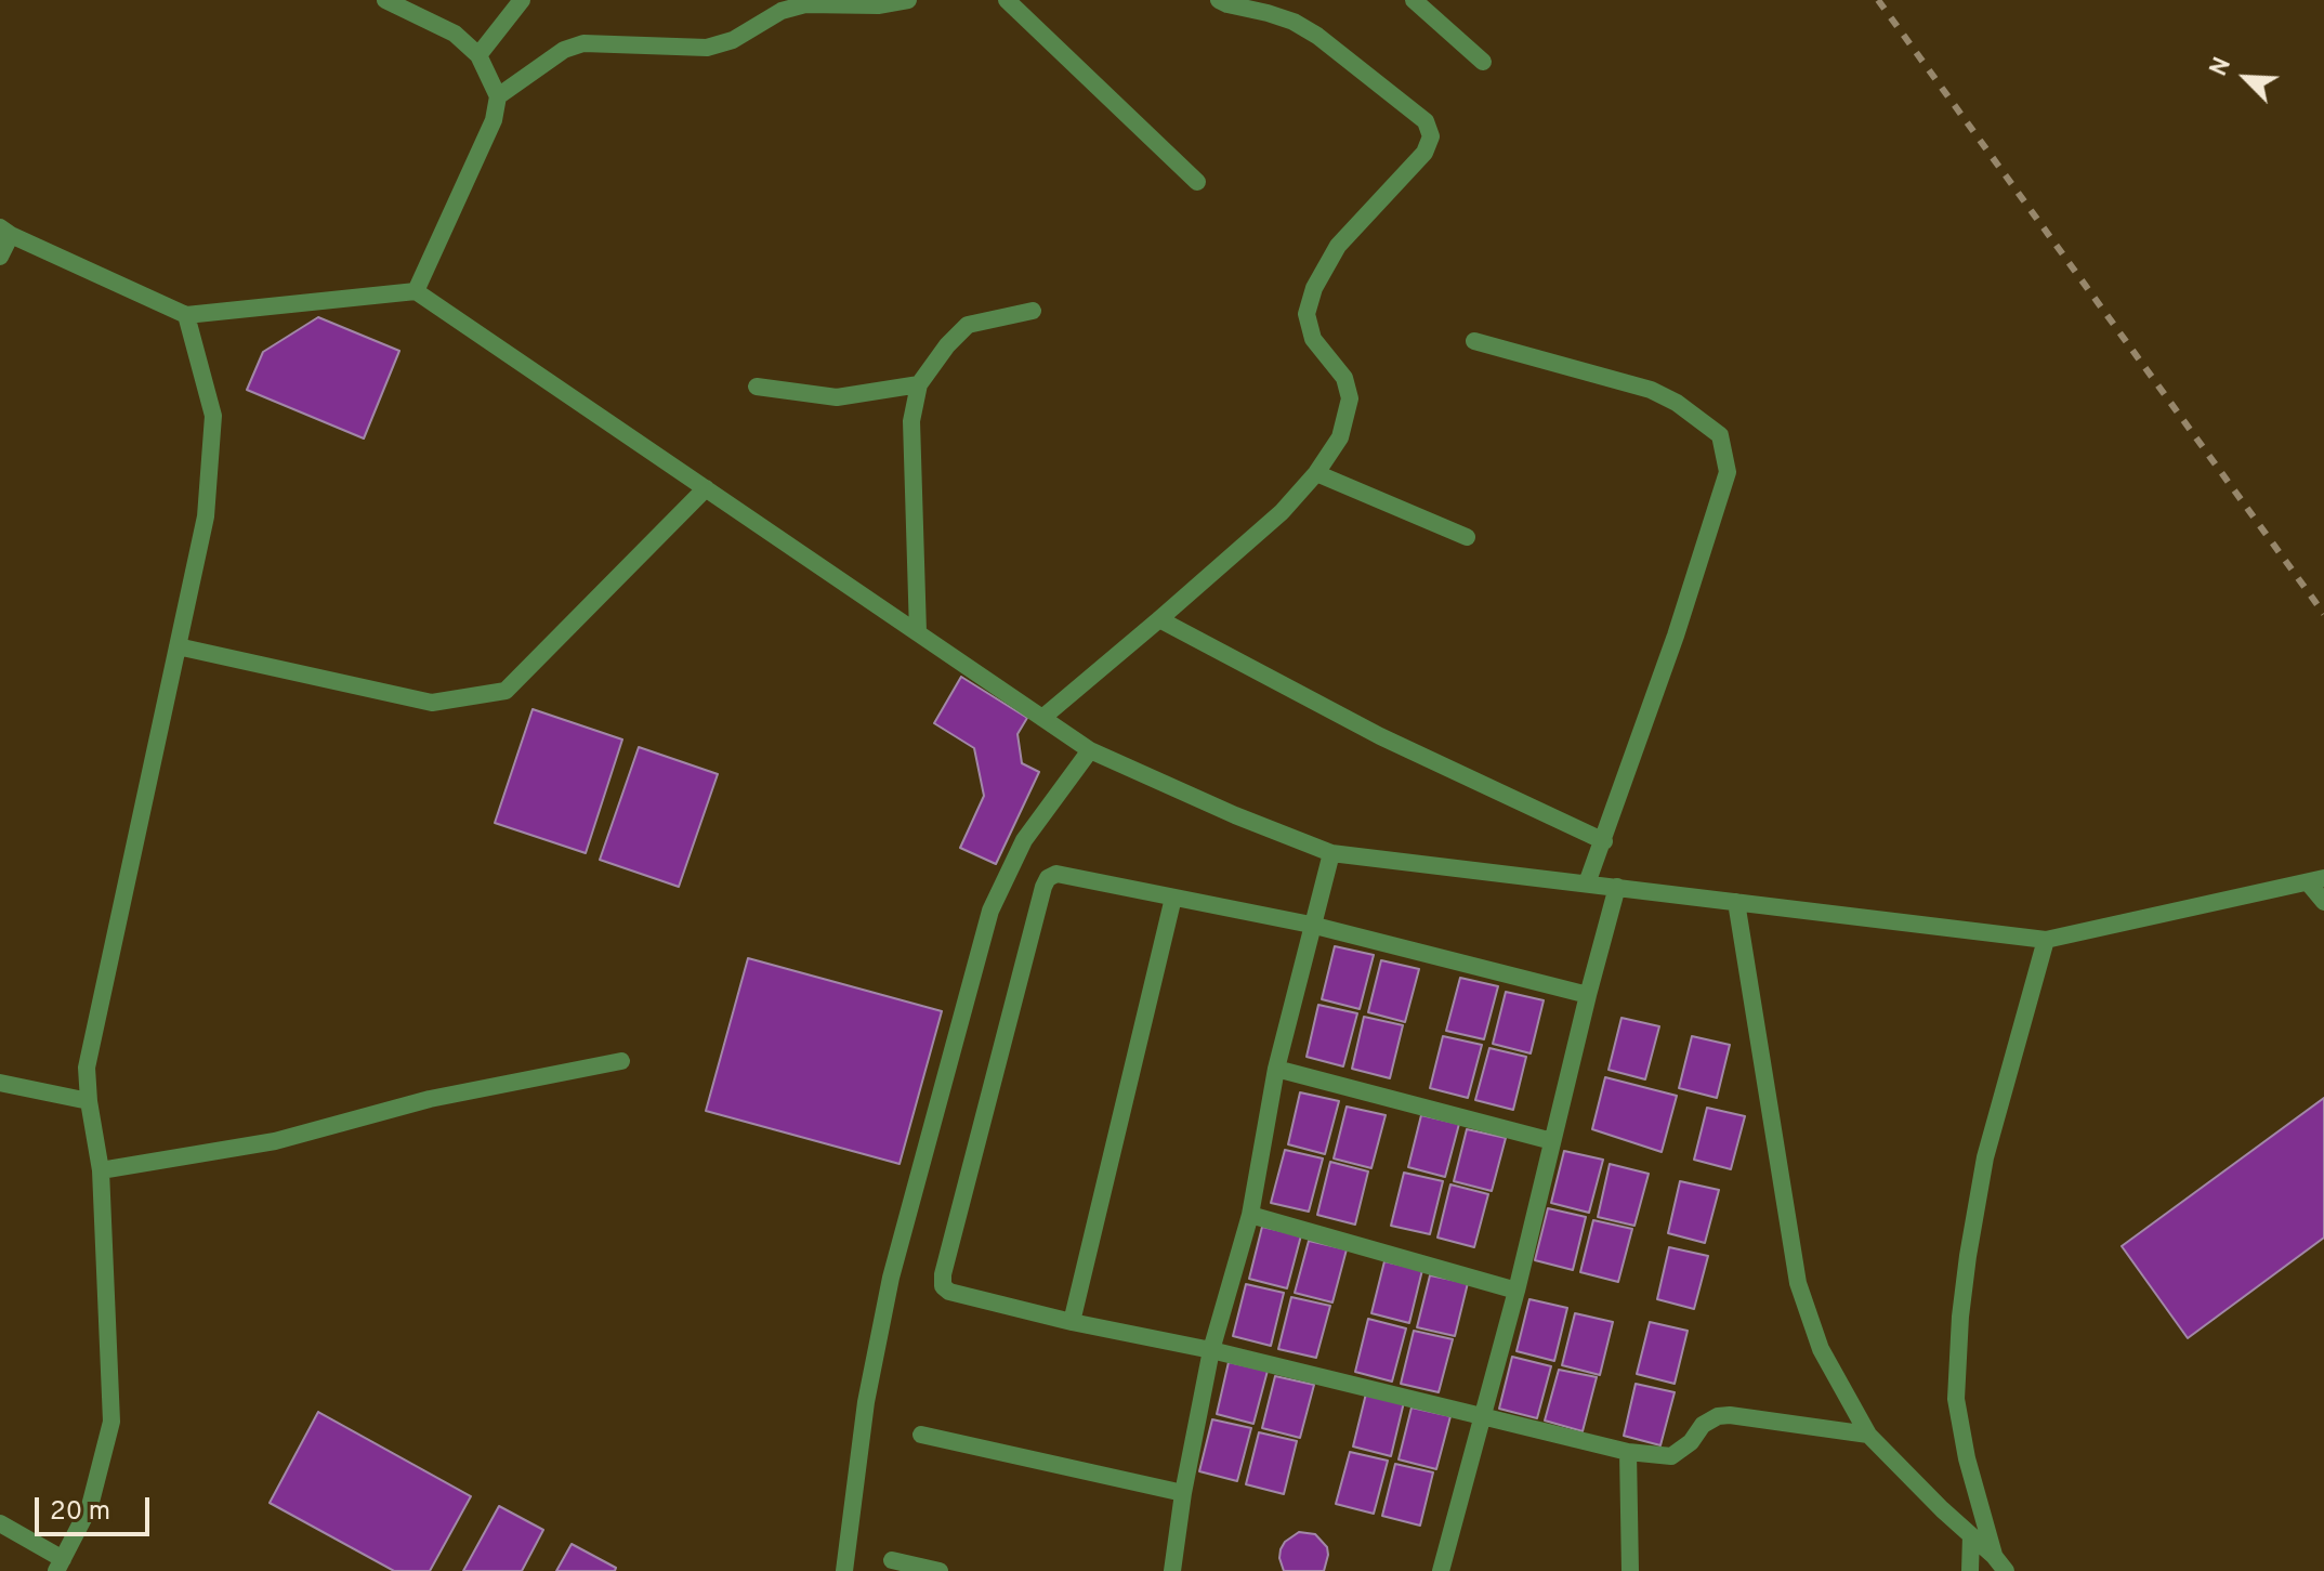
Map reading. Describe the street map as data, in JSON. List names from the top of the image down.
{
  "scale_bar": "20 m",
  "north": "top left"
}
